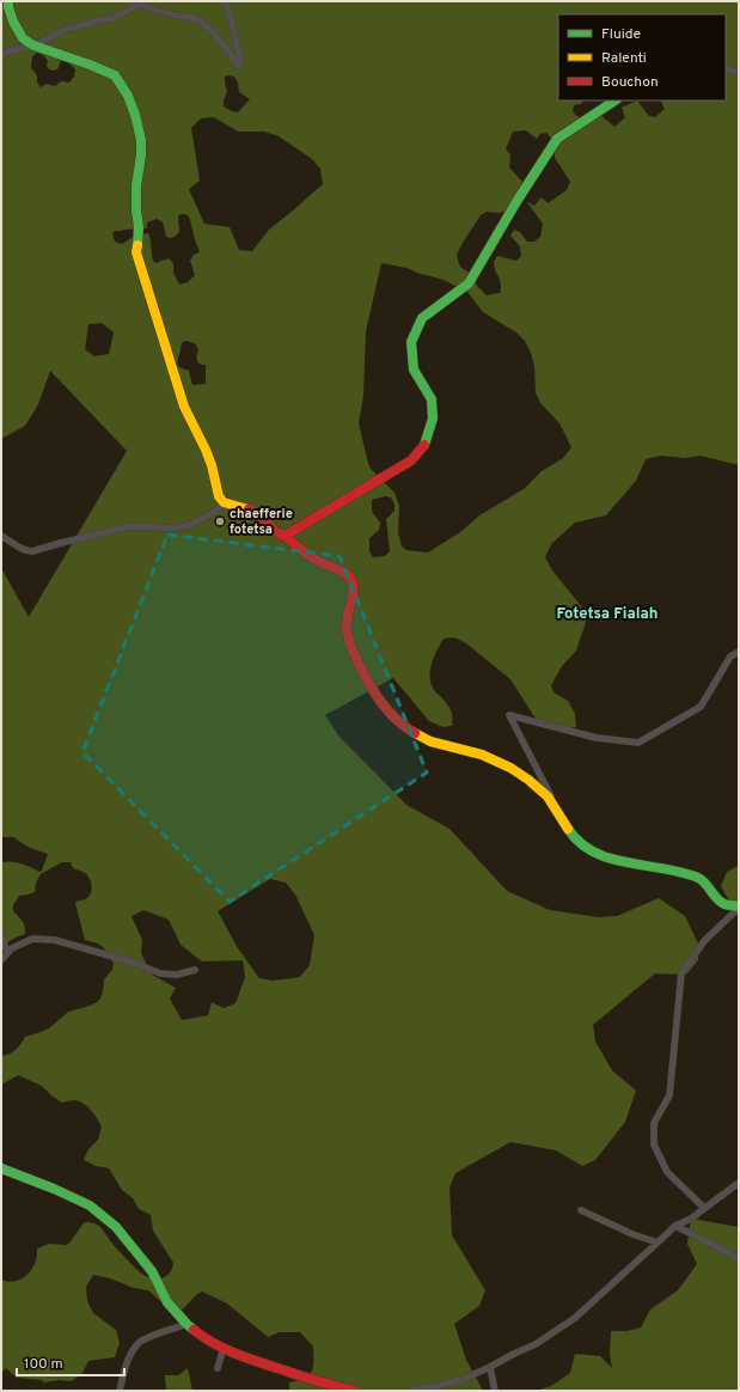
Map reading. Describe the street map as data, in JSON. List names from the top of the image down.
{
  "districts": ["Fotetsa Fialah"],
  "places": ["chaefferie fotetsa"],
  "legend": ["Fluide", "Ralenti", "Bouchon"],
  "scale_bar": "100 m"
}
